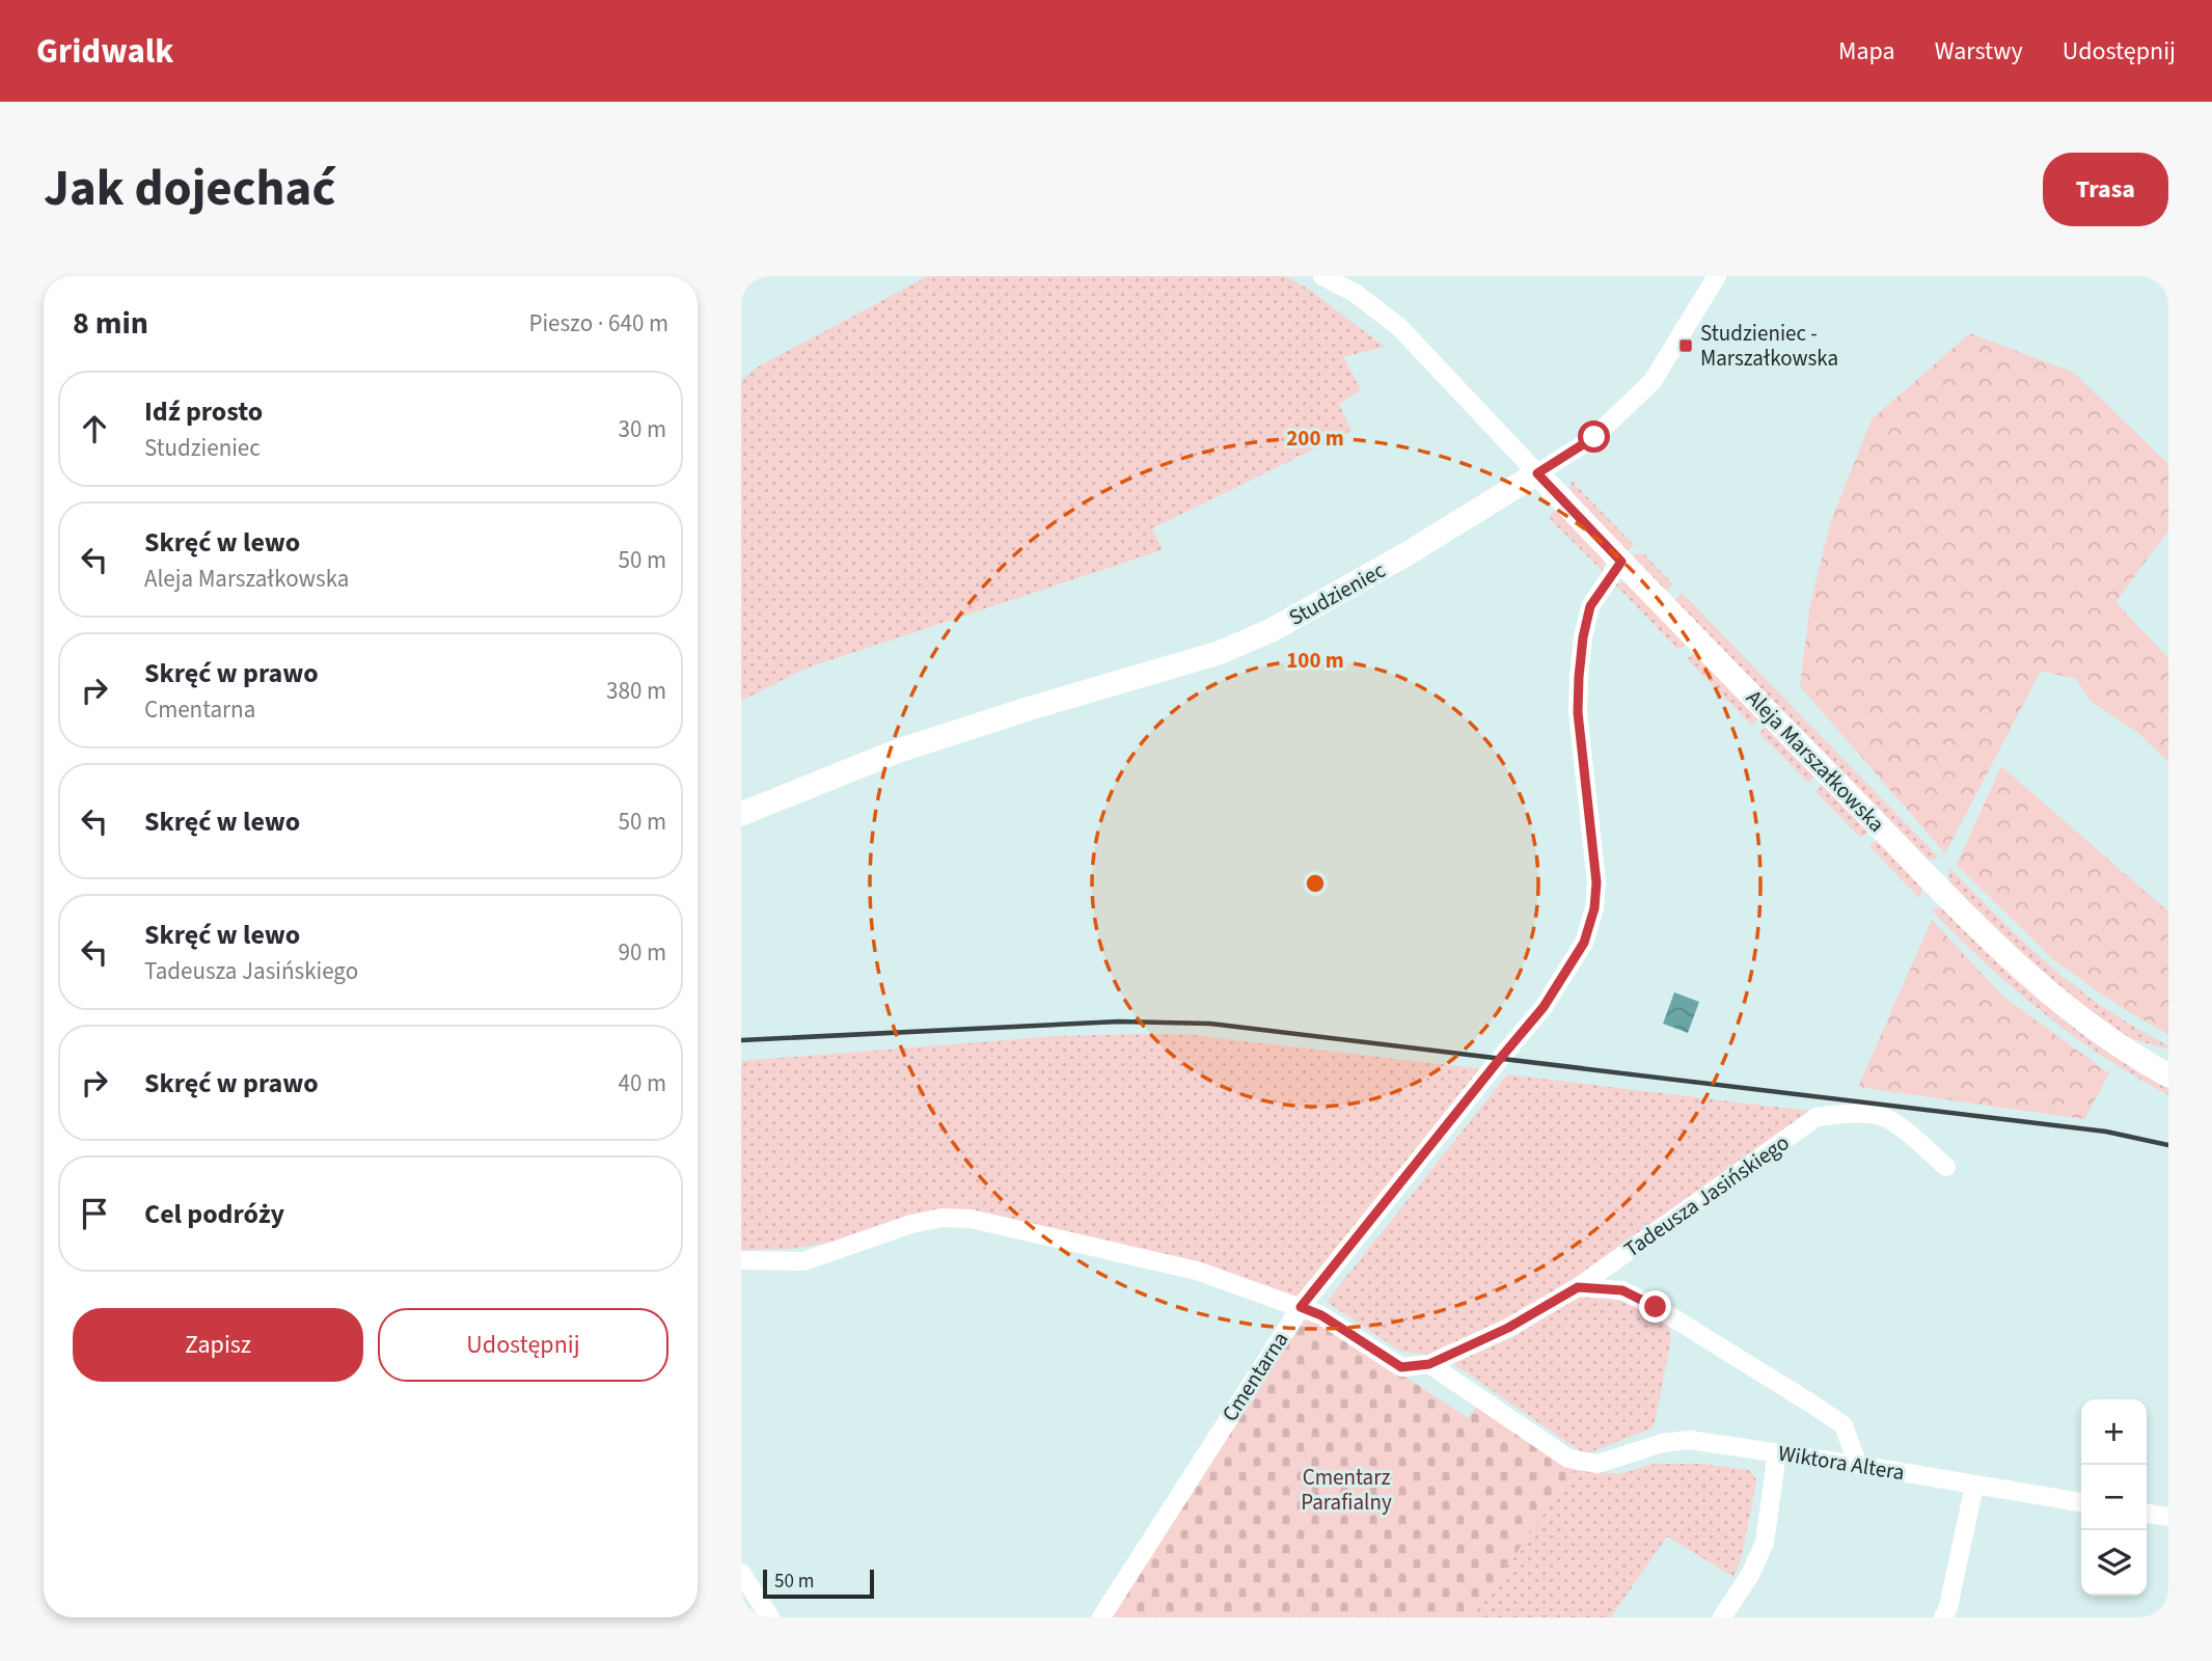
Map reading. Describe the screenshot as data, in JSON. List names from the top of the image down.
{
  "streets": {
    "main road": ["Studzieniec", "Aleja Marszałkowska"],
    "street": ["Tadeusza Jasińskiego", "Cmentarna", "Wiktora Altera"]
  },
  "crossings": [
    ["Studzieniec", "Aleja Marszałkowska"],
    ["Aleja Marszałkowska", "Cmentarna"],
    ["Tadeusza Jasińskiego", "Wiktora Altera"]
  ],
  "parks": ["Cmentarz Parafialny"],
  "places": {
    "transit": ["Studzieniec - Marszałkowska"]
  },
  "scale_bar": "50 m",
  "page": {
    "header": "Gridwalk",
    "nav": ["Mapa", "Warstwy", "Udostępnij"],
    "title": "Jak dojechać",
    "buttons": [
      "Trasa",
      ["Zapisz", "Udostępnij"]
    ],
    "heading": ["8 min", "Pieszo · 640 m"],
    "list": [
      ["Idź prosto", "Studzieniec", "30 m"],
      ["Skręć w lewo", "Aleja Marszałkowska", "50 m"],
      ["Skręć w prawo", "Cmentarna", "380 m"],
      ["Skręć w lewo", "50 m"],
      ["Skręć w lewo", "Tadeusza Jasińskiego", "90 m"],
      ["Skręć w prawo", "40 m"],
      "Cel podróży"
    ],
    "map_buttons": ["+", "−"],
    "scale": "50 m"
  },
  "rings": ["200 m", "100 m"]
}
